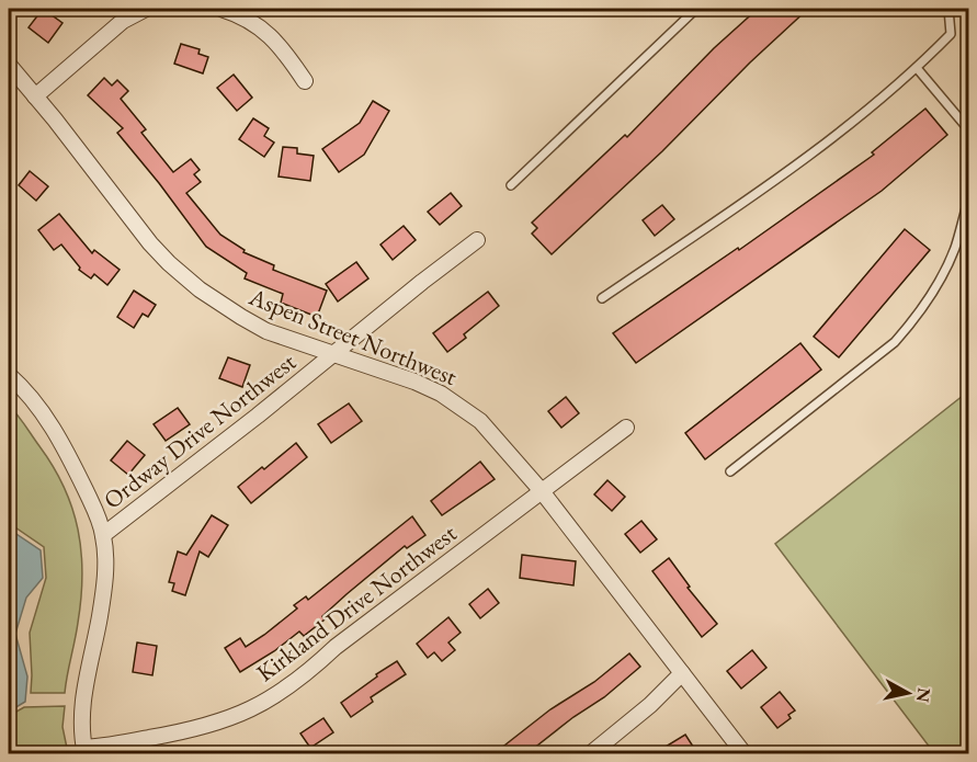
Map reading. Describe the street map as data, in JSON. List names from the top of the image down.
{
  "streets": {
    "street": ["Aspen Street Northwest", "Ordway Drive Northwest", "Kirkland Drive Northwest"]
  },
  "crossings": [
    ["Aspen Street Northwest", "Ordway Drive Northwest"],
    ["Aspen Street Northwest", "Kirkland Drive Northwest"]
  ],
  "north": "right"
}
